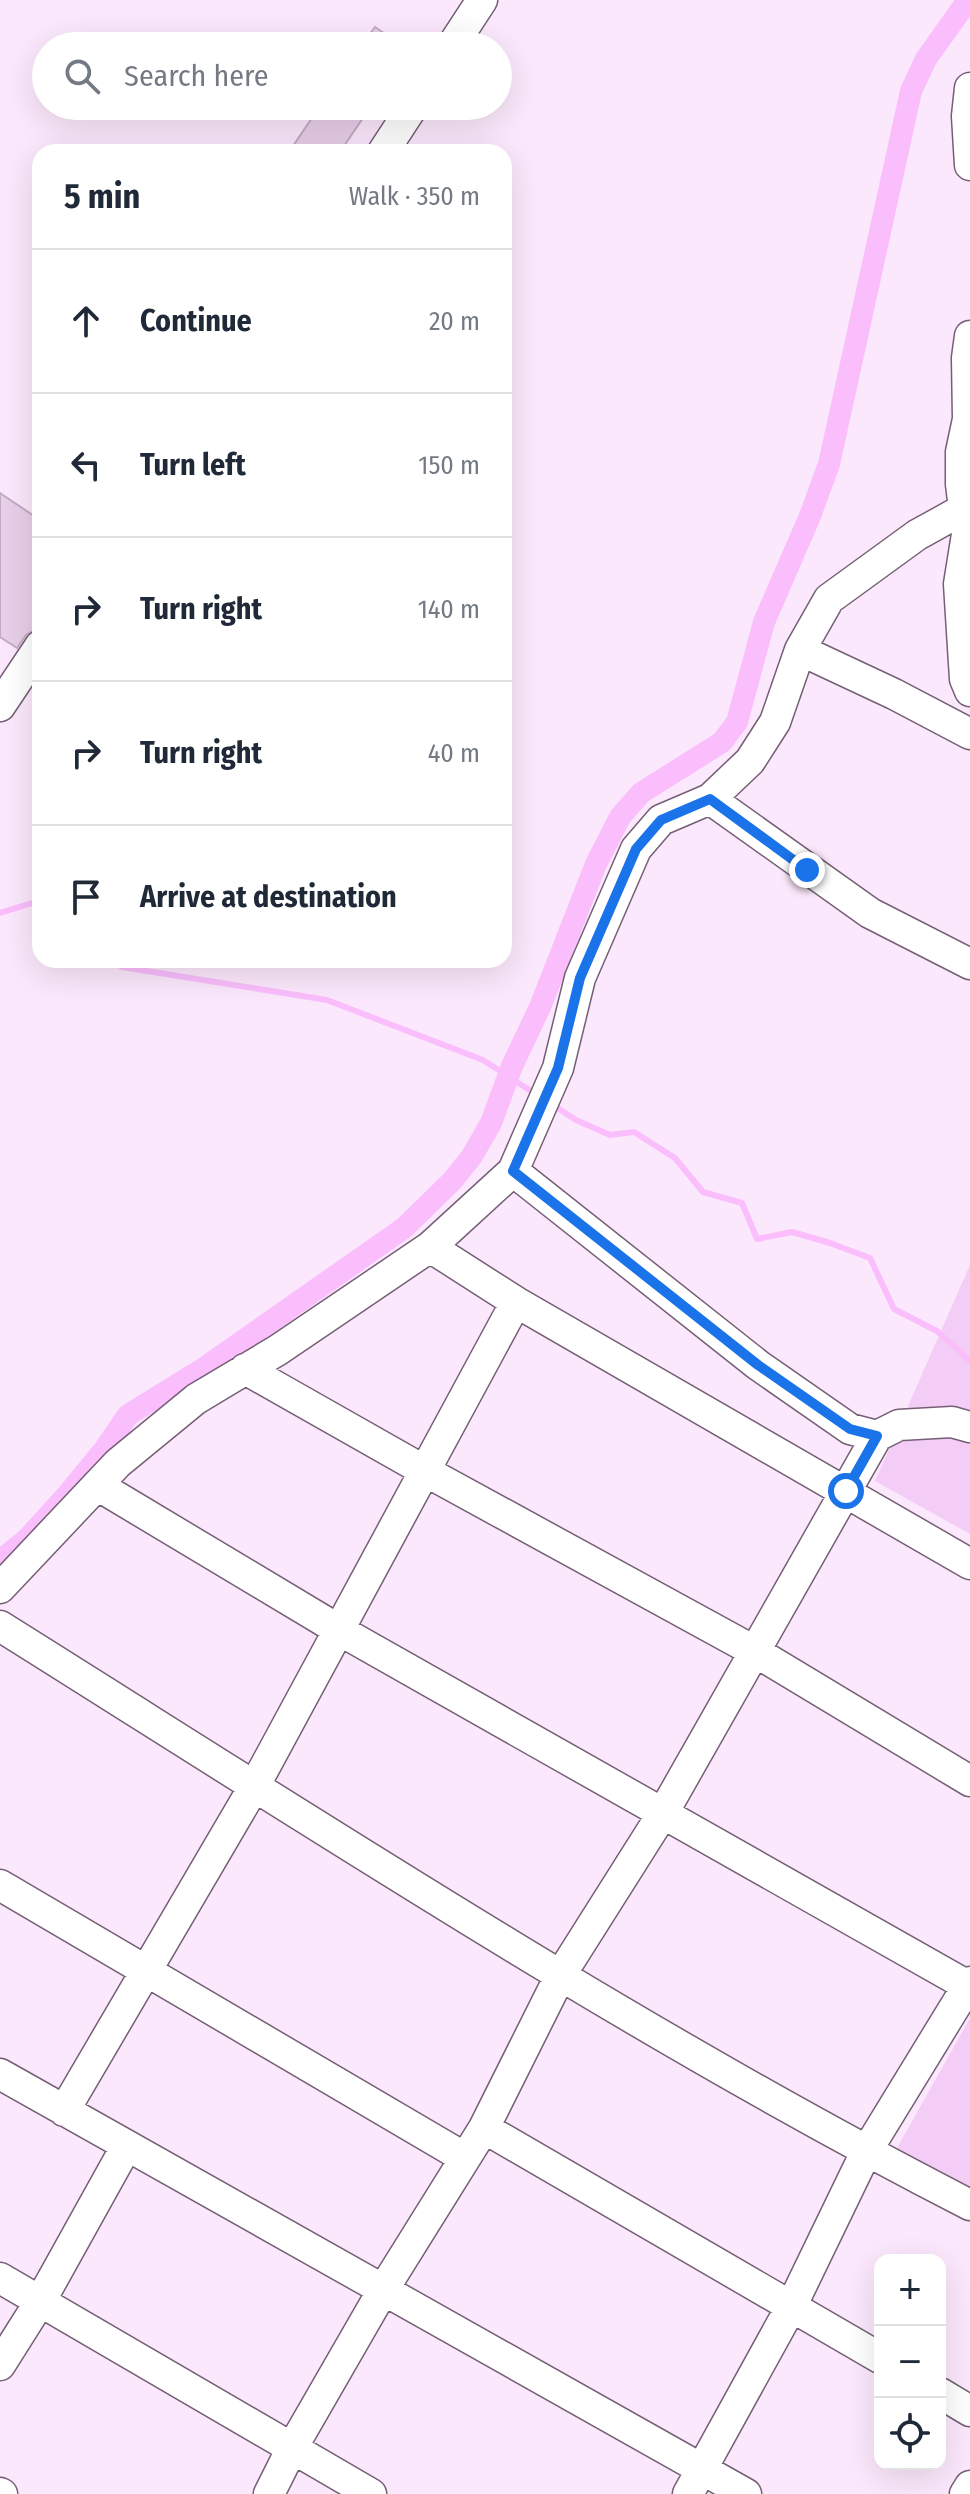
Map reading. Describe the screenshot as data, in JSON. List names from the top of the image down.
{
  "page": {
    "search": "Search here",
    "heading": ["5 min", "Walk · 350 m"],
    "list": [
      ["Continue", "20 m"],
      ["Turn left", "150 m"],
      ["Turn right", "140 m"],
      ["Turn right", "40 m"],
      "Arrive at destination"
    ],
    "map_buttons": ["+", "−"]
  }
}
